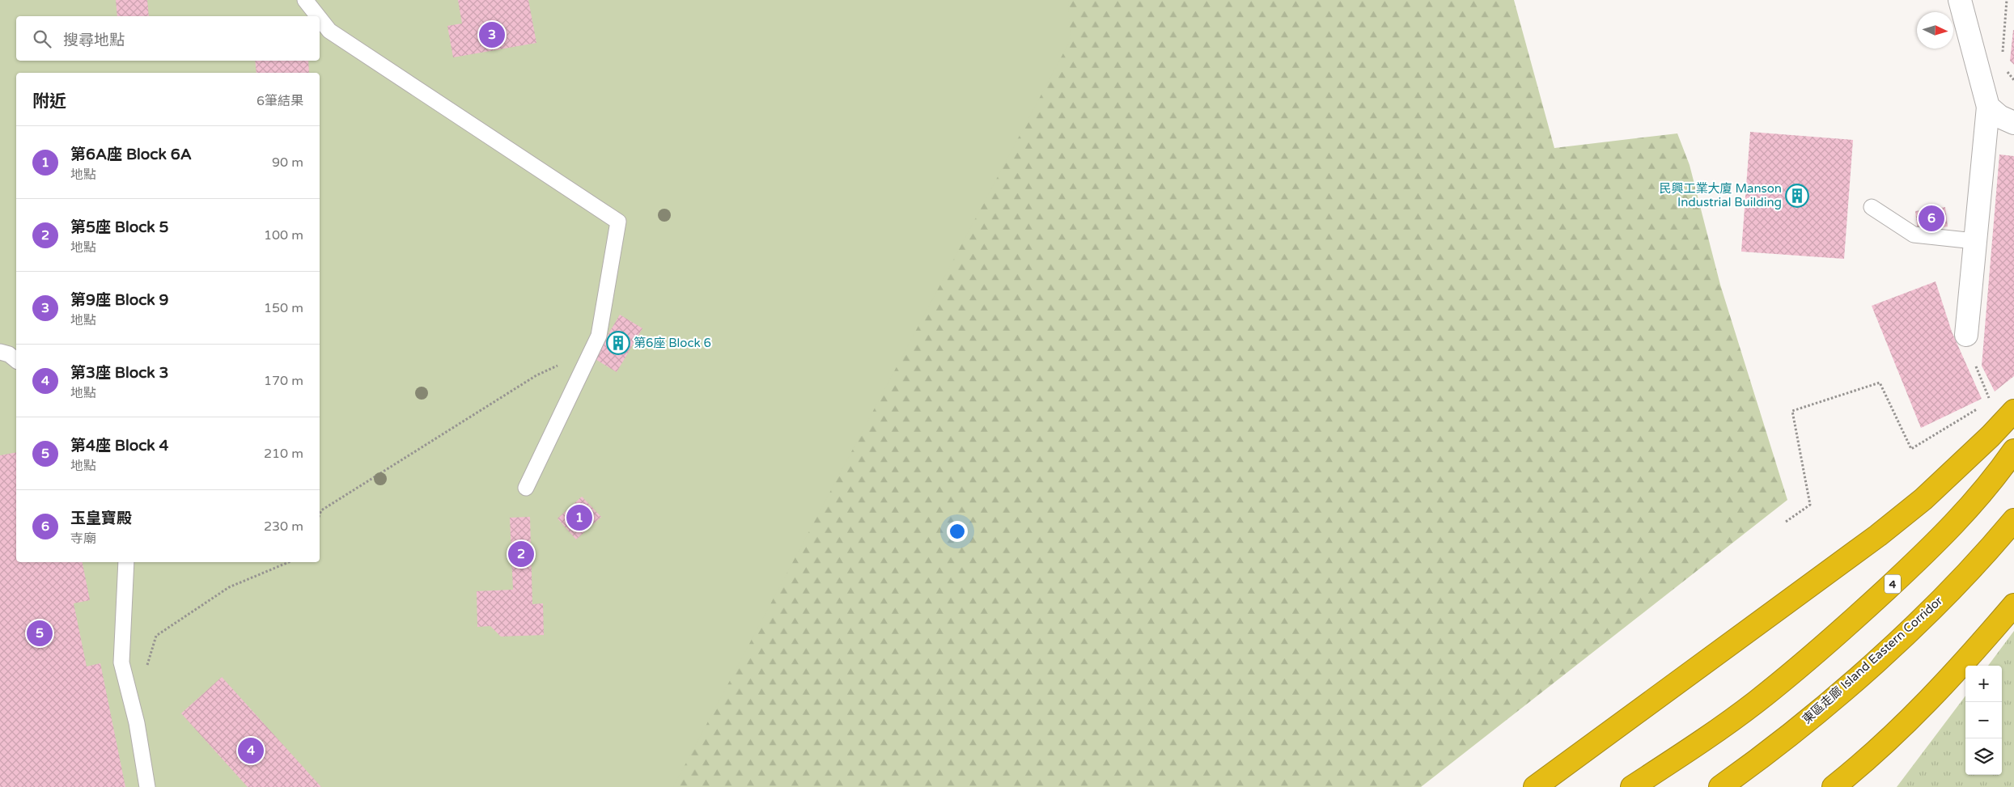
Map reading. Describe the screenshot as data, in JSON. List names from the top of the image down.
{
  "streets": {
    "highway": ["4", "東區走廊 Island Eastern Corridor"]
  },
  "places": {
    "building": ["民興工業大廈 Manson Industrial Building", "第6座 Block 6"]
  },
  "north": "right",
  "page": {
    "search": "搜尋地點",
    "pins": [
      "3",
      "6",
      "1",
      "2",
      "5",
      "4"
    ],
    "heading": ["附近", "6筆結果"],
    "list": [
      {
        "mark": "1",
        "name": "第6A座 Block 6A",
        "note": "地點",
        "value": "90 m"
      },
      {
        "mark": "2",
        "name": "第5座 Block 5",
        "note": "地點",
        "value": "100 m"
      },
      {
        "mark": "3",
        "name": "第9座 Block 9",
        "note": "地點",
        "value": "150 m"
      },
      {
        "mark": "4",
        "name": "第3座 Block 3",
        "note": "地點",
        "value": "170 m"
      },
      {
        "mark": "5",
        "name": "第4座 Block 4",
        "note": "地點",
        "value": "210 m"
      },
      {
        "mark": "6",
        "name": "玉皇寶殿",
        "note": "寺廟",
        "value": "230 m"
      }
    ],
    "map_buttons": ["+", "−"]
  }
}
